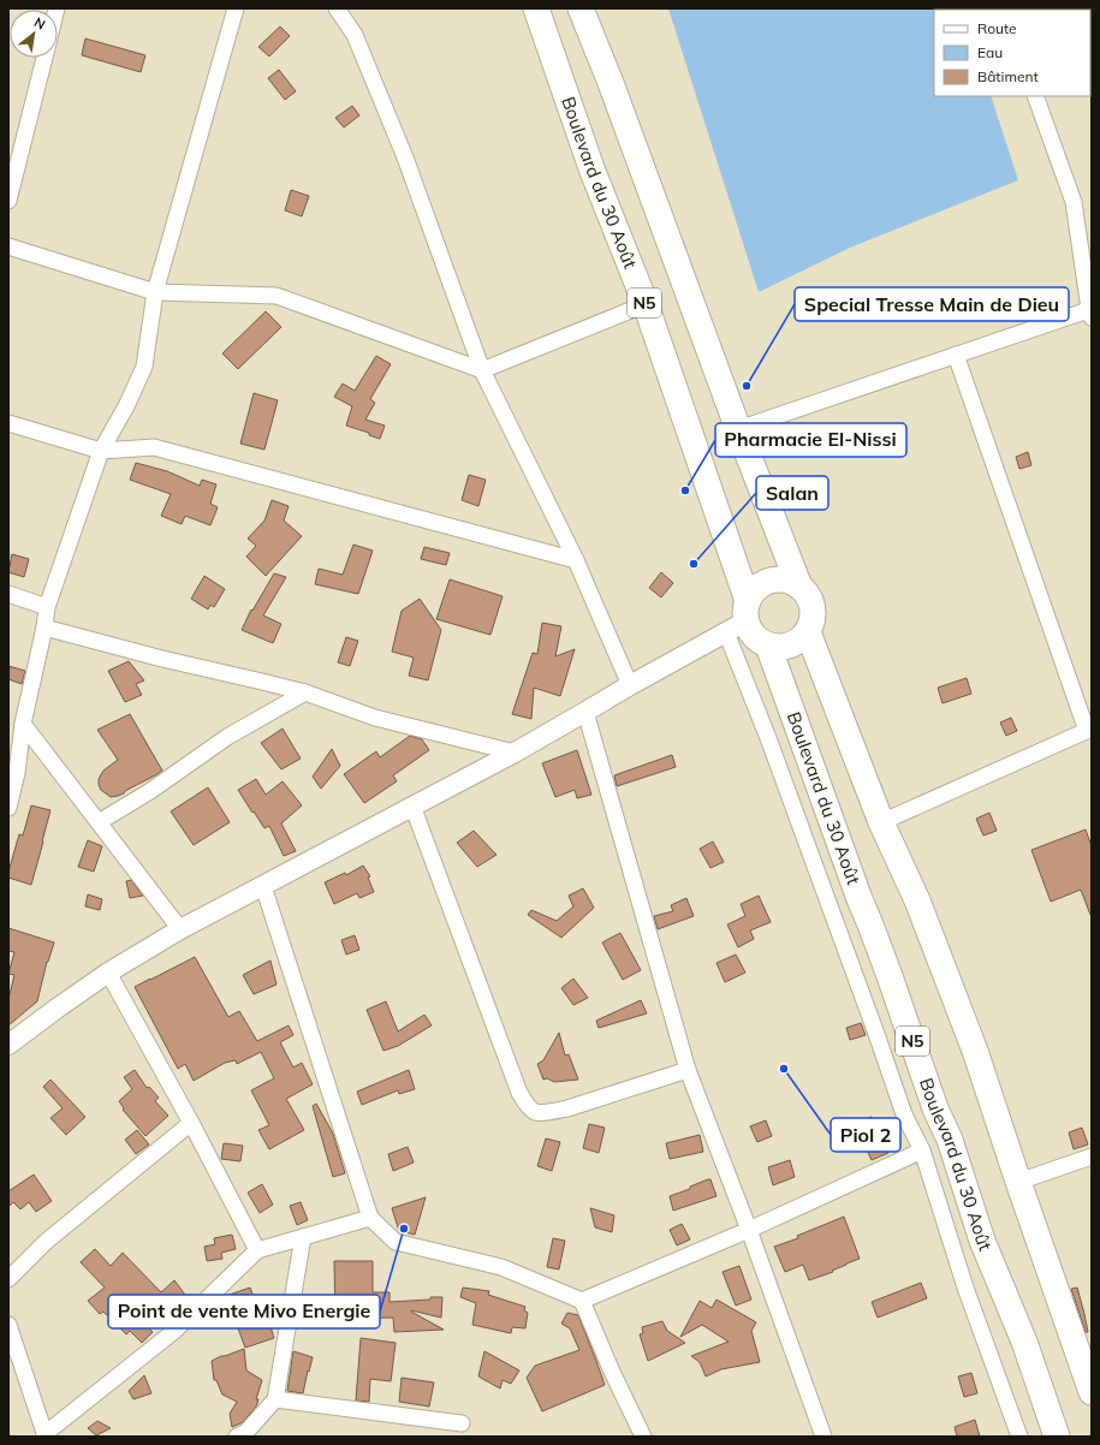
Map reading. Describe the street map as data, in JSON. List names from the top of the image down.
{
  "streets": {
    "highway": ["Boulevard du 30 Août", "N5"]
  },
  "crossings": [
    ["Boulevard du 30 Août", "N5"]
  ],
  "places": [
    "Special Tresse Main de Dieu",
    "Pharmacie El-Nissi",
    "Salan",
    "Piol 2",
    "Point de vente Mivo Energie"
  ],
  "legend": ["Route", "Eau", "Bâtiment"],
  "north": "top right"
}
